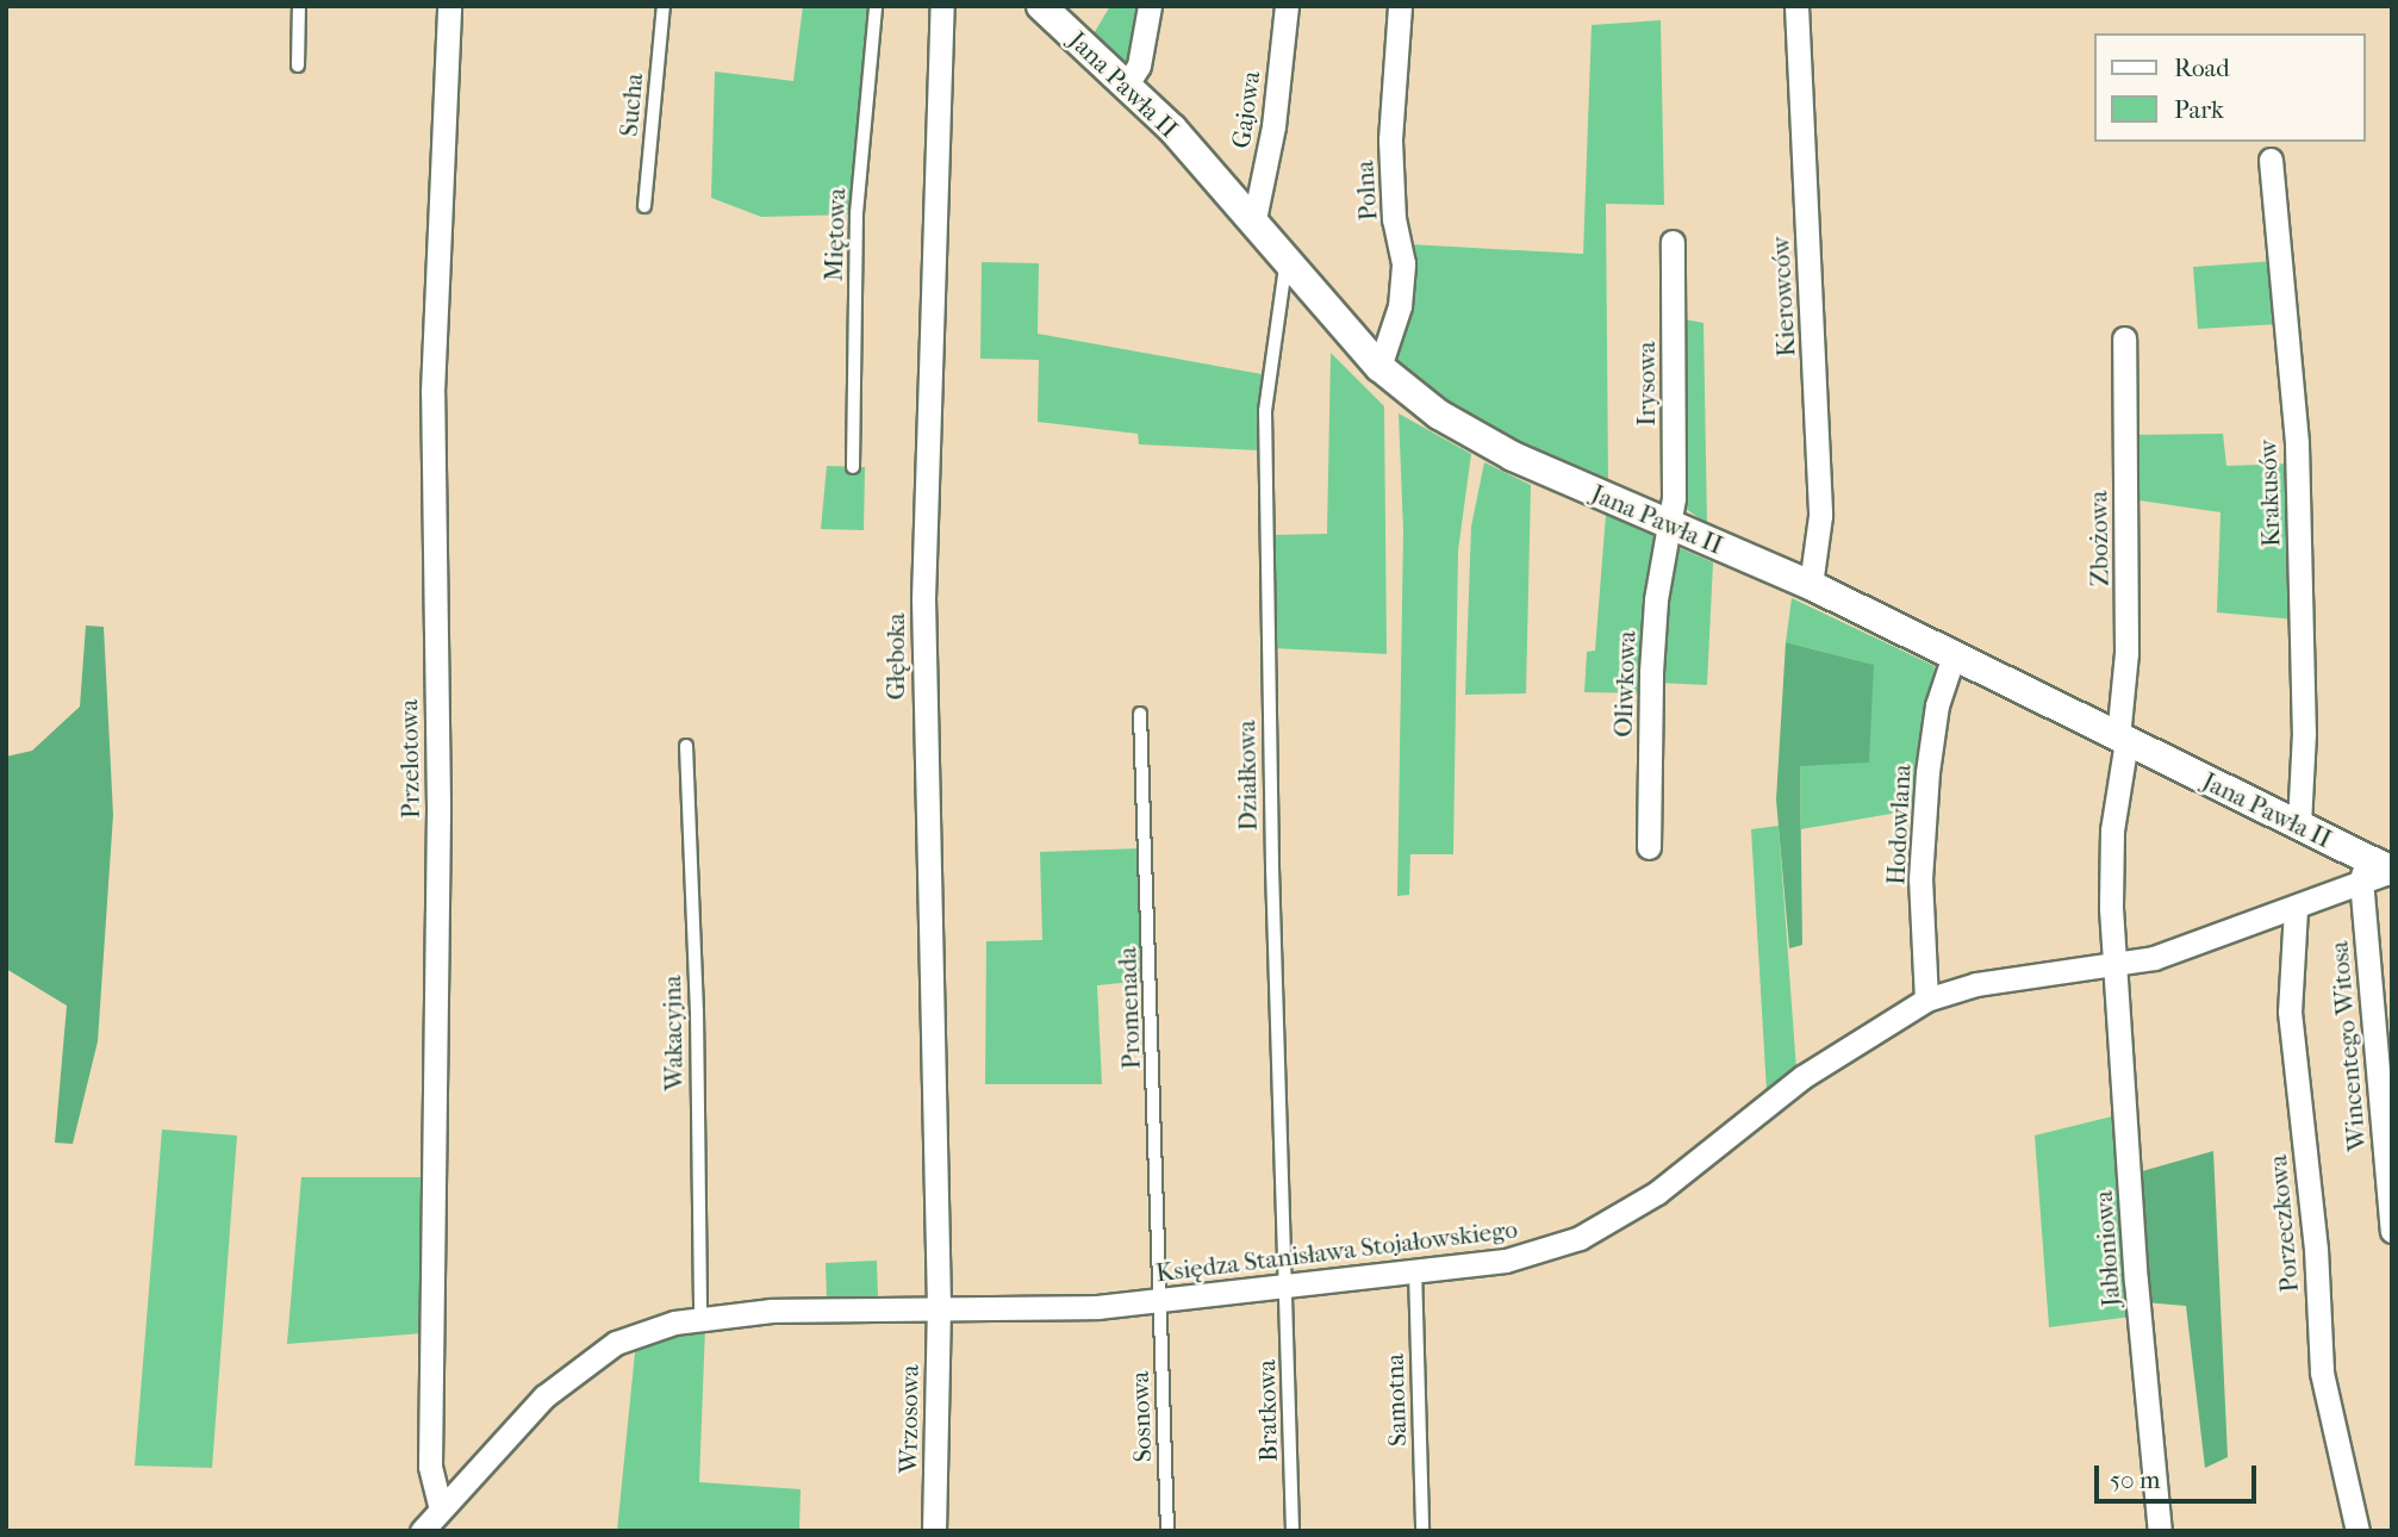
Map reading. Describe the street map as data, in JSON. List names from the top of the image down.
{
  "streets": {
    "street": [
      "Jana Pawła II",
      "Gajowa",
      "Polna",
      "Kierowców",
      "Irysowa",
      "Krakusów",
      "Zbożowa",
      "Głęboka",
      "Oliwkowa",
      "Przelotowa",
      "Hodowlana",
      "Wincentego Witosa",
      "Porzeczkowa",
      "Jabłoniowa",
      "Księdza Stanisława Stojałowskiego",
      "Wrzosowa"
    ],
    "lane": [
      "Sucha",
      "Miętowa",
      "Działkowa",
      "Promenada",
      "Wakacyjna",
      "Samotna",
      "Bratkowa",
      "Sosnowa"
    ]
  },
  "crossings": [
    ["Jana Pawła II", "Gajowa"],
    ["Jana Pawła II", "Polna"],
    ["Jana Pawła II", "Kierowców"],
    ["Jana Pawła II", "Irysowa"],
    ["Jana Pawła II", "Krakusów"],
    ["Jana Pawła II", "Zbożowa"],
    ["Jana Pawła II", "Oliwkowa"],
    ["Jana Pawła II", "Działkowa"],
    ["Jana Pawła II", "Hodowlana"],
    ["Jana Pawła II", "Wincentego Witosa"],
    ["Jana Pawła II", "Księdza Stanisława Stojałowskiego"],
    ["Irysowa", "Oliwkowa"],
    ["Zbożowa", "Jabłoniowa"],
    ["Zbożowa", "Księdza Stanisława Stojałowskiego"],
    ["Głęboka", "Księdza Stanisława Stojałowskiego"],
    ["Głęboka", "Wrzosowa"],
    ["Przelotowa", "Księdza Stanisława Stojałowskiego"],
    ["Działkowa", "Księdza Stanisława Stojałowskiego"],
    ["Działkowa", "Bratkowa"],
    ["Hodowlana", "Księdza Stanisława Stojałowskiego"],
    ["Promenada", "Księdza Stanisława Stojałowskiego"],
    ["Promenada", "Sosnowa"],
    ["Wakacyjna", "Księdza Stanisława Stojałowskiego"],
    ["Wincentego Witosa", "Księdza Stanisława Stojałowskiego"],
    ["Porzeczkowa", "Księdza Stanisława Stojałowskiego"],
    ["Jabłoniowa", "Księdza Stanisława Stojałowskiego"],
    ["Księdza Stanisława Stojałowskiego", "Samotna"],
    ["Księdza Stanisława Stojałowskiego", "Bratkowa"],
    ["Księdza Stanisława Stojałowskiego", "Sosnowa"],
    ["Księdza Stanisława Stojałowskiego", "Wrzosowa"]
  ],
  "legend": ["Road", "Park"],
  "scale_bar": "50 m"
}
